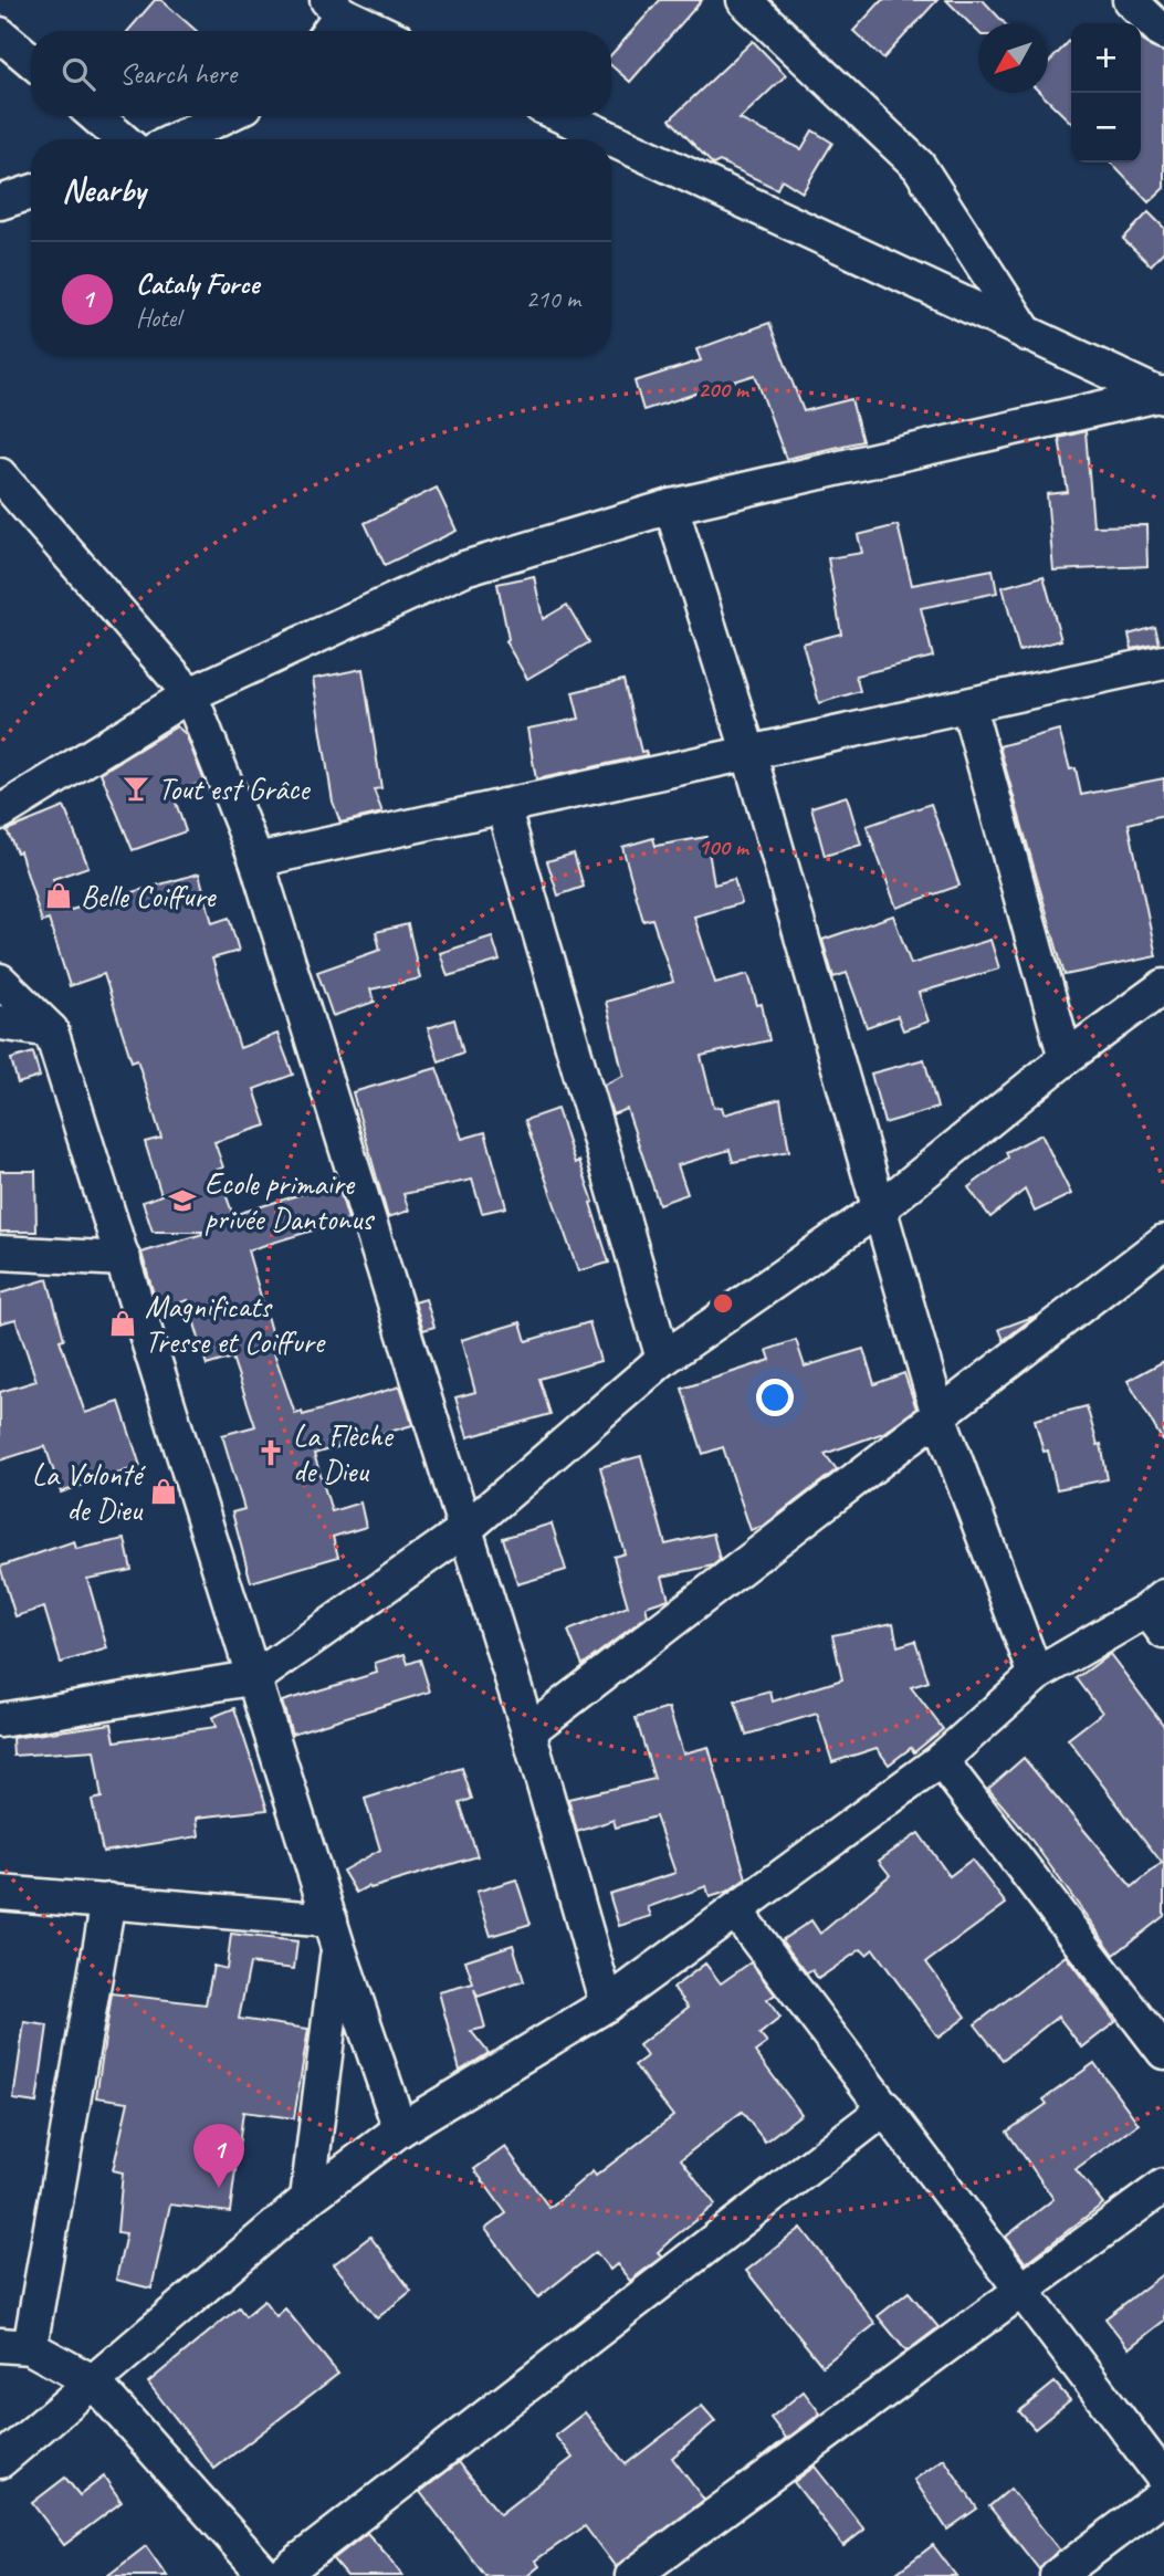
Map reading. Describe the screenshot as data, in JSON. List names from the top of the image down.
{
  "places": {
    "bar": ["Tout est Grâce"],
    "shop": ["Belle Coiffure", "Magnificats Tresse et Coiffure", "La Volonté de Dieu"],
    "school or university": ["Ecole primaire privée Dantonus"],
    "church": ["La Flèche de Dieu"]
  },
  "north": "bottom left",
  "page": {
    "map_buttons": ["+", "−"],
    "search": "Search here",
    "heading": "Nearby",
    "list": [
      {
        "mark": "1",
        "name": "Cataly Force",
        "note": "Hotel",
        "value": "210 m"
      }
    ],
    "pins": "1"
  },
  "rings": ["200 m", "100 m"]
}
